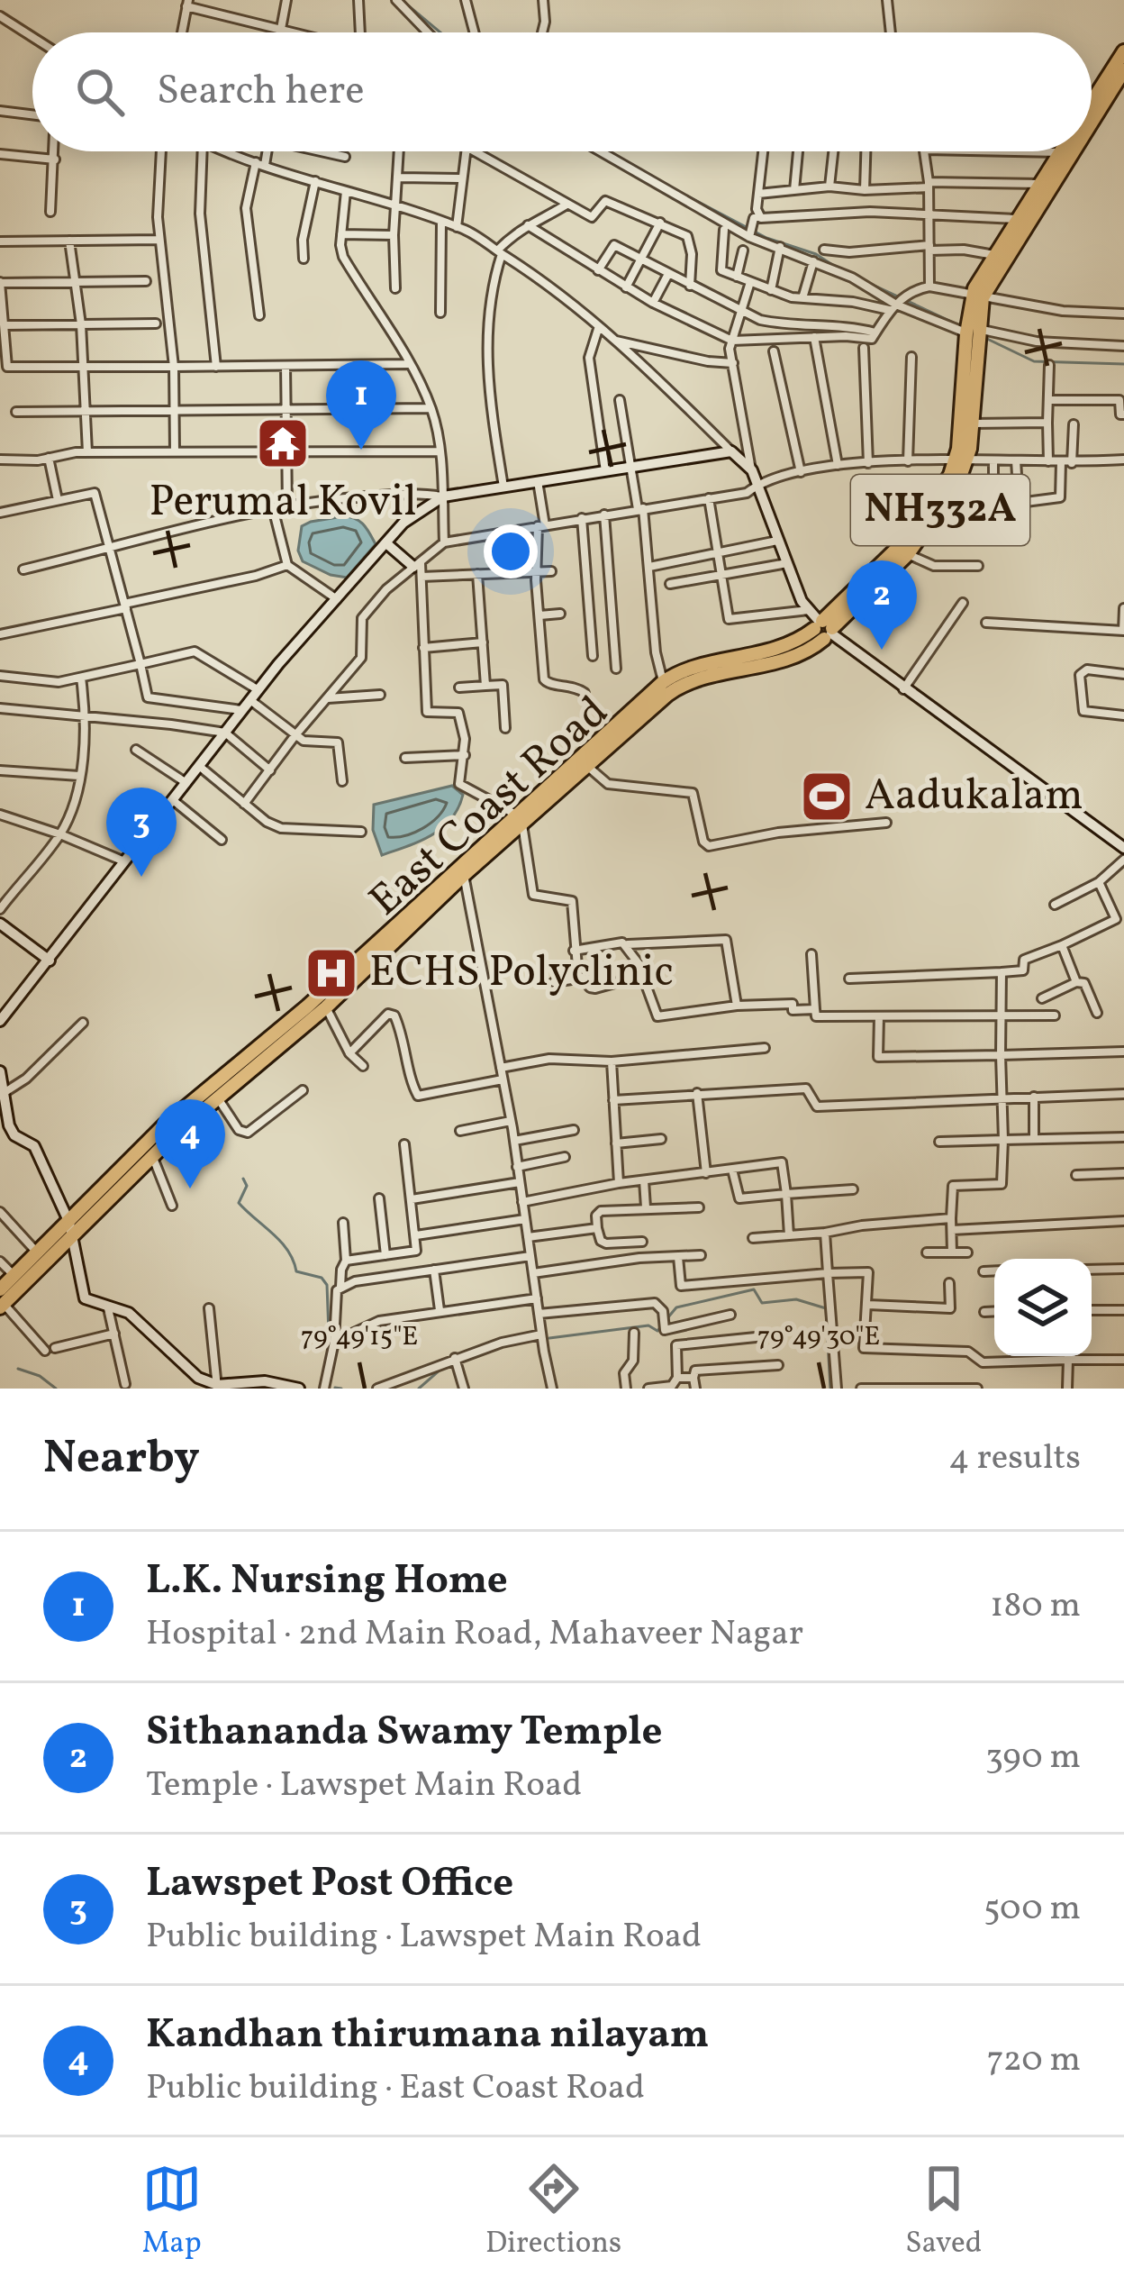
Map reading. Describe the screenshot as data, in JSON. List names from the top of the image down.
{
  "streets": {
    "highway": ["NH332A", "East Coast Road"]
  },
  "places": {
    "temple": ["Perumal Kovil"],
    "sports": ["Aadukalam"],
    "hospital": ["ECHS Polyclinic"]
  },
  "page": {
    "search": "Search here",
    "pins": [
      "1",
      "2",
      "3",
      "4"
    ],
    "heading": ["Nearby", "4 results"],
    "list": [
      {
        "mark": "1",
        "name": "L.K. Nursing Home",
        "note": "Hospital · 2nd Main Road, Mahaveer Nagar",
        "value": "180 m"
      },
      {
        "mark": "2",
        "name": "Sithananda Swamy Temple",
        "note": "Temple · Lawspet Main Road",
        "value": "390 m"
      },
      {
        "mark": "3",
        "name": "Lawspet Post Office",
        "note": "Public building · Lawspet Main Road",
        "value": "500 m"
      },
      {
        "mark": "4",
        "name": "Kandhan thirumana nilayam",
        "note": "Public building · East Coast Road",
        "value": "720 m"
      }
    ],
    "nav": ["Map", "Directions", "Saved"]
  },
  "coordinates": ["79°49'15\"E", "79°49'30\"E"]
}
